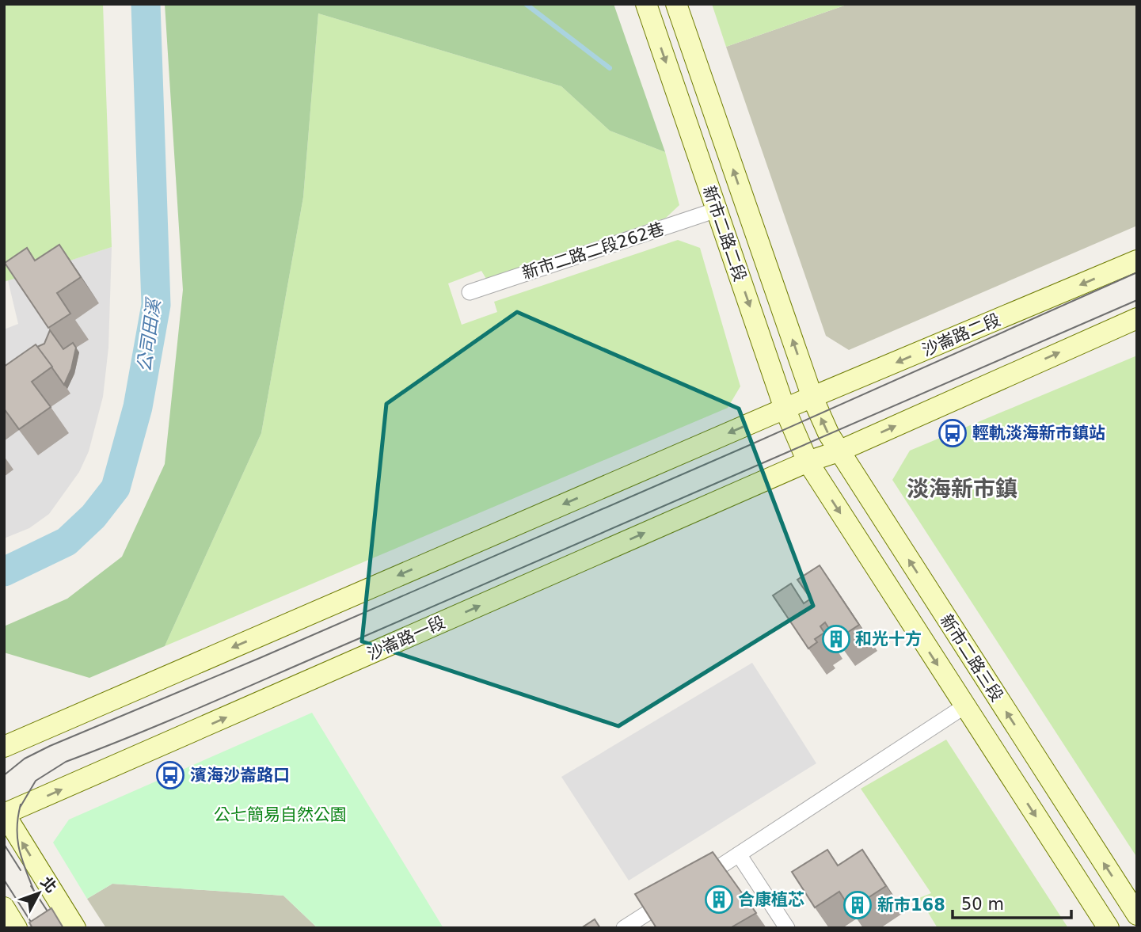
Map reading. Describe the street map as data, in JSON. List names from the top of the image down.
{
  "streets": {
    "street": [
      "新市二路二段",
      "新市二路二段262巷",
      "沙崙路二段",
      "沙崙路一段",
      "新市二路三段"
    ]
  },
  "crossings": [
    ["新市二路二段", "新市二路二段262巷"],
    ["新市二路二段", "沙崙路二段"],
    ["新市二路二段", "沙崙路一段"],
    ["新市二路二段", "新市二路三段"],
    ["沙崙路二段", "新市二路三段"],
    ["沙崙路一段", "新市二路三段"]
  ],
  "districts": ["淡海新市鎮"],
  "water": ["公司田溪"],
  "parks": ["公七簡易自然公園"],
  "places": {
    "bus stop": ["輕軌淡海新市鎮站", "濱海沙崙路口"],
    "building": ["和光十方", "合康植芯", "新市168"]
  },
  "scale_bar": "50 m",
  "north": "top right"
}
